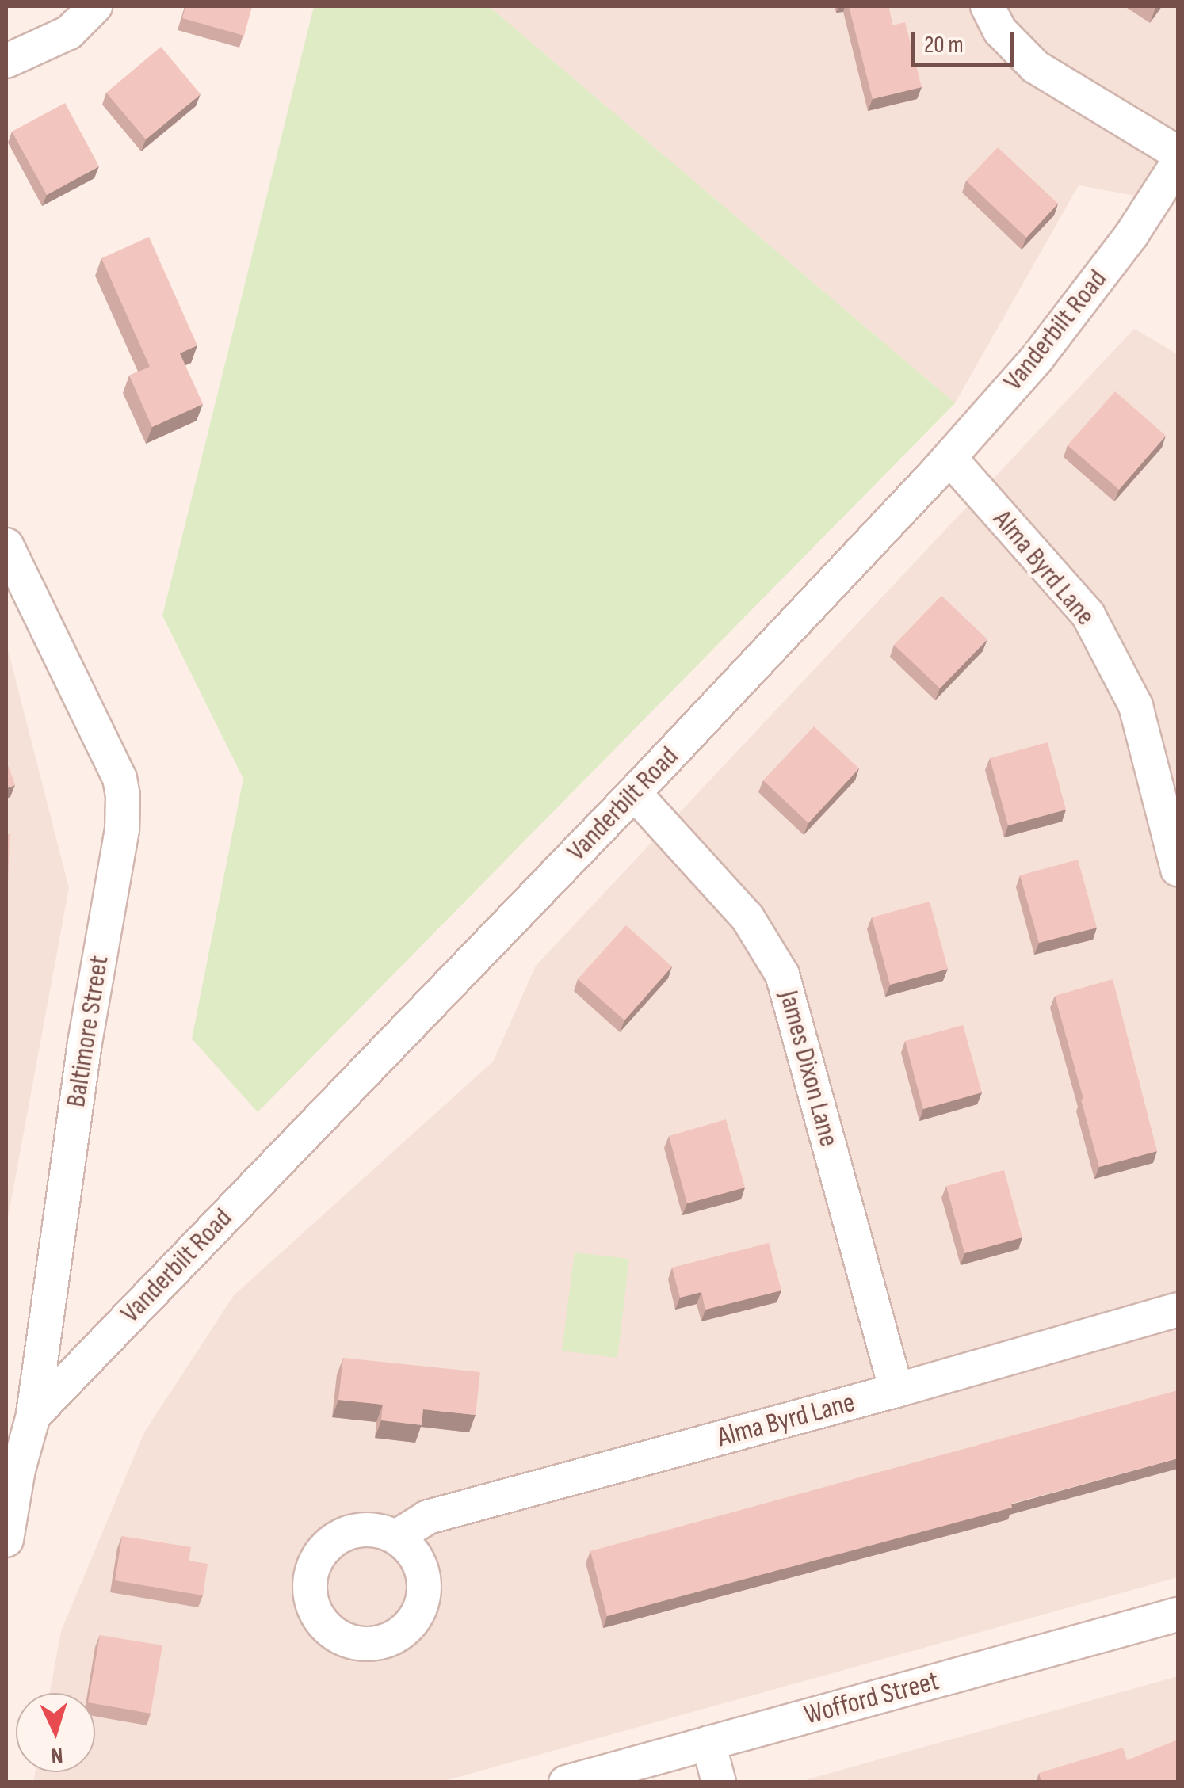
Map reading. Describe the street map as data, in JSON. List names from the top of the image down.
{
  "streets": {
    "street": [
      "Vanderbilt Road",
      "Alma Byrd Lane",
      "Baltimore Street",
      "James Dixon Lane",
      "Wofford Street"
    ]
  },
  "crossings": [
    ["Vanderbilt Road", "Alma Byrd Lane"],
    ["Vanderbilt Road", "Baltimore Street"],
    ["Vanderbilt Road", "James Dixon Lane"],
    ["Alma Byrd Lane", "James Dixon Lane"]
  ],
  "scale_bar": "20 m",
  "north": "bottom"
}
